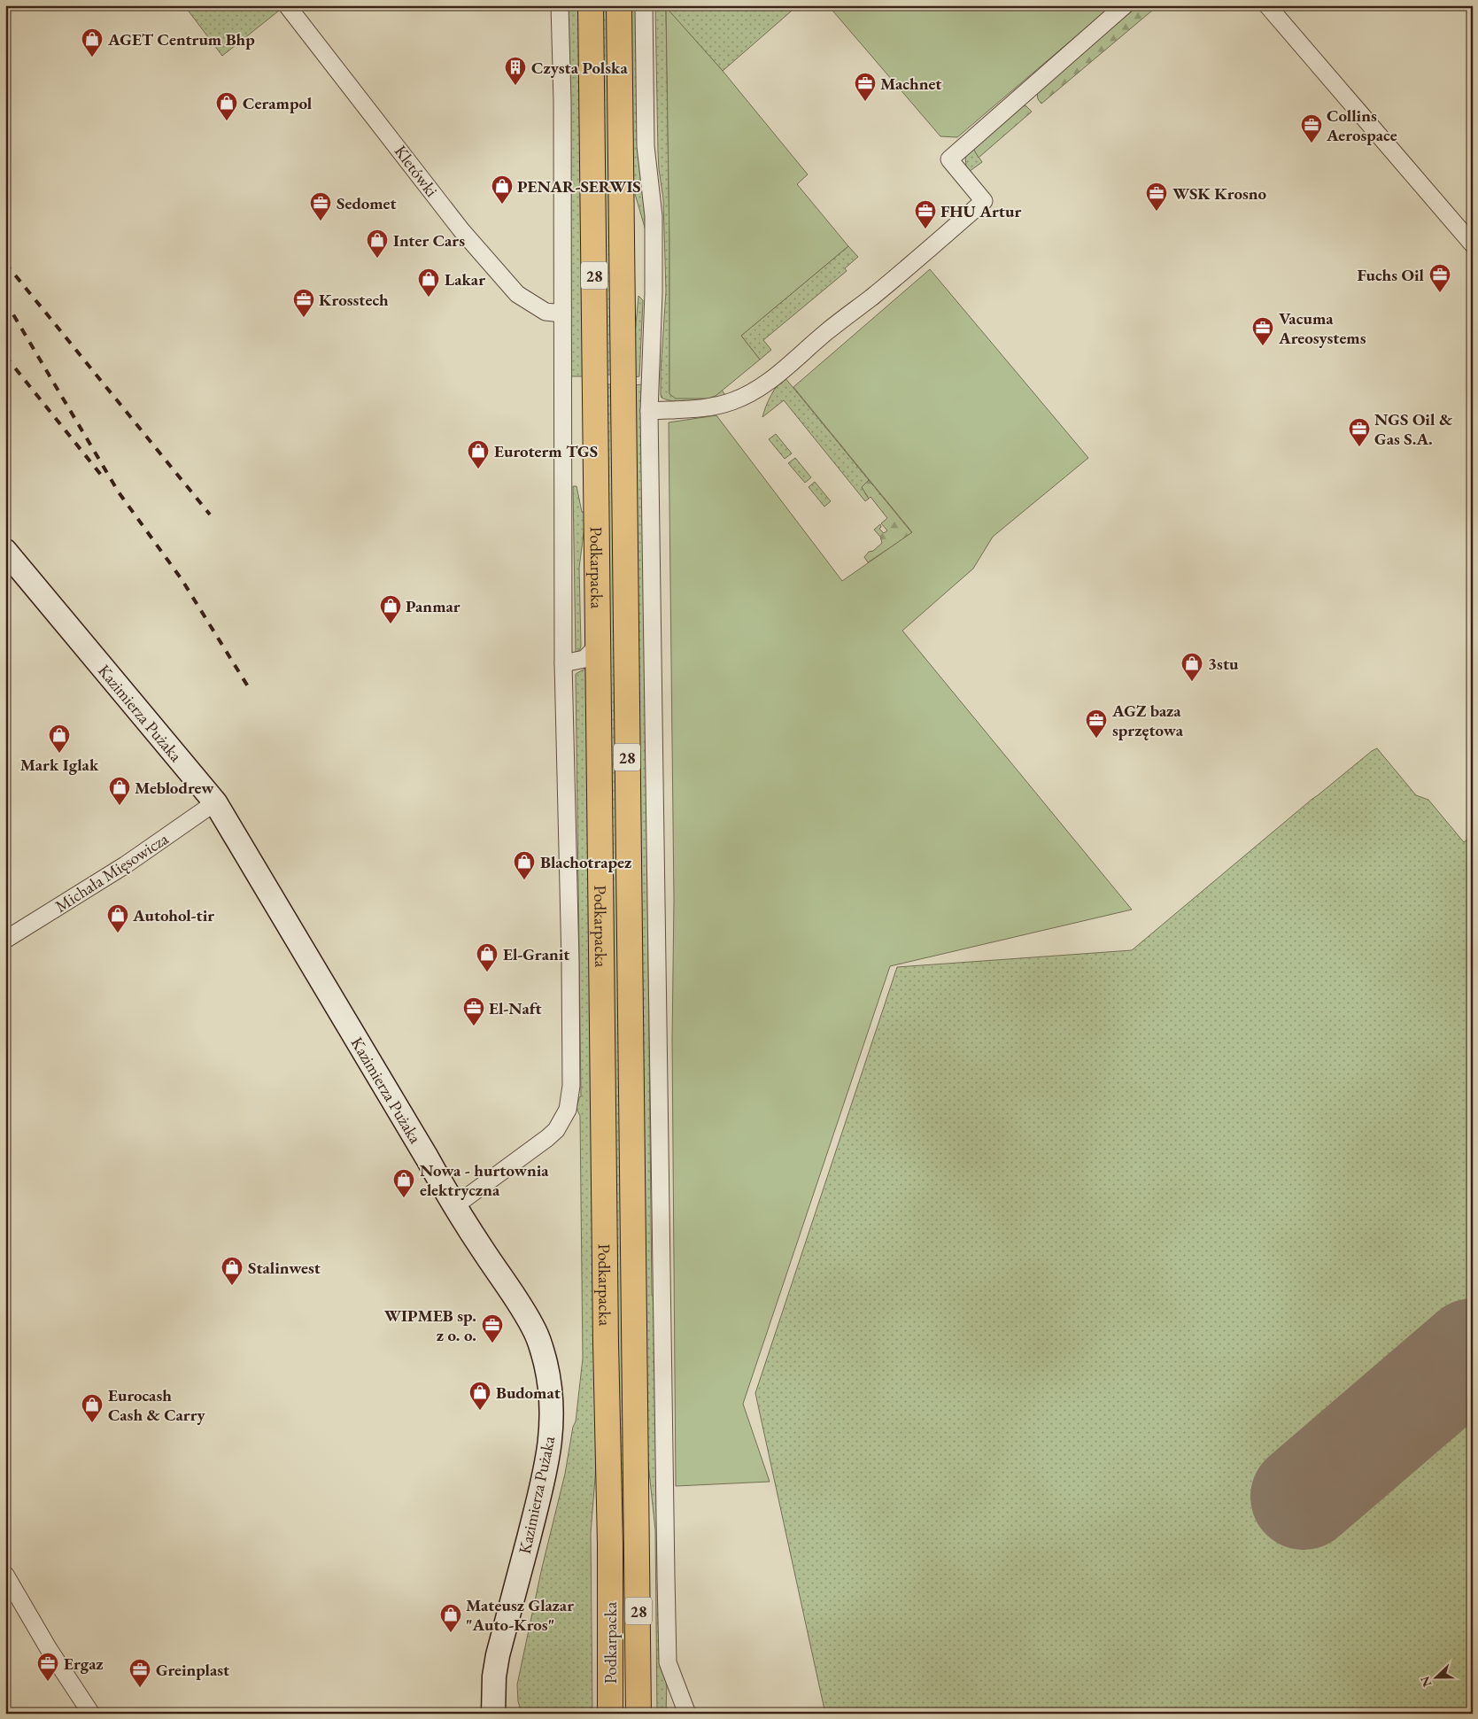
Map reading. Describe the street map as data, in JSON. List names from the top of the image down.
{
  "streets": {
    "main road": ["28", "Podkarpacka"],
    "street": ["Kletówki", "Kazimierza Pużaka", "Michała Mięsowicza"]
  },
  "crossings": [
    ["Kazimierza Pużaka", "Michała Mięsowicza"]
  ],
  "places": {
    "shop": [
      "AGET Centrum Bhp",
      "Cerampol",
      "PENAR-SERWIS",
      "Inter Cars",
      "Lakar",
      "Euroterm TGS",
      "Panmar",
      "3stu",
      "Mark Iglak",
      "Meblodrew",
      "Blachotrapez",
      "Autohol-tir",
      "El-Granit",
      "Nowa - hurtownia elektryczna",
      "Stalinwest",
      "Budomat",
      "Eurocash Cash & Carry",
      "Mateusz Glazar \"Auto-Kros\""
    ],
    "building": ["Czysta Polska"],
    "office": [
      "Machnet",
      "Collins Aerospace",
      "WSK Krosno",
      "Sedomet",
      "FHU Artur",
      "Fuchs Oil",
      "Krosstech",
      "Vacuma Areosystems",
      "NGS Oil & Gas S.A.",
      "AGZ baza sprzętowa",
      "El-Naft",
      "WIPMEB sp. z o. o.",
      "Ergaz",
      "Greinplast"
    ]
  },
  "north": "left"
}
